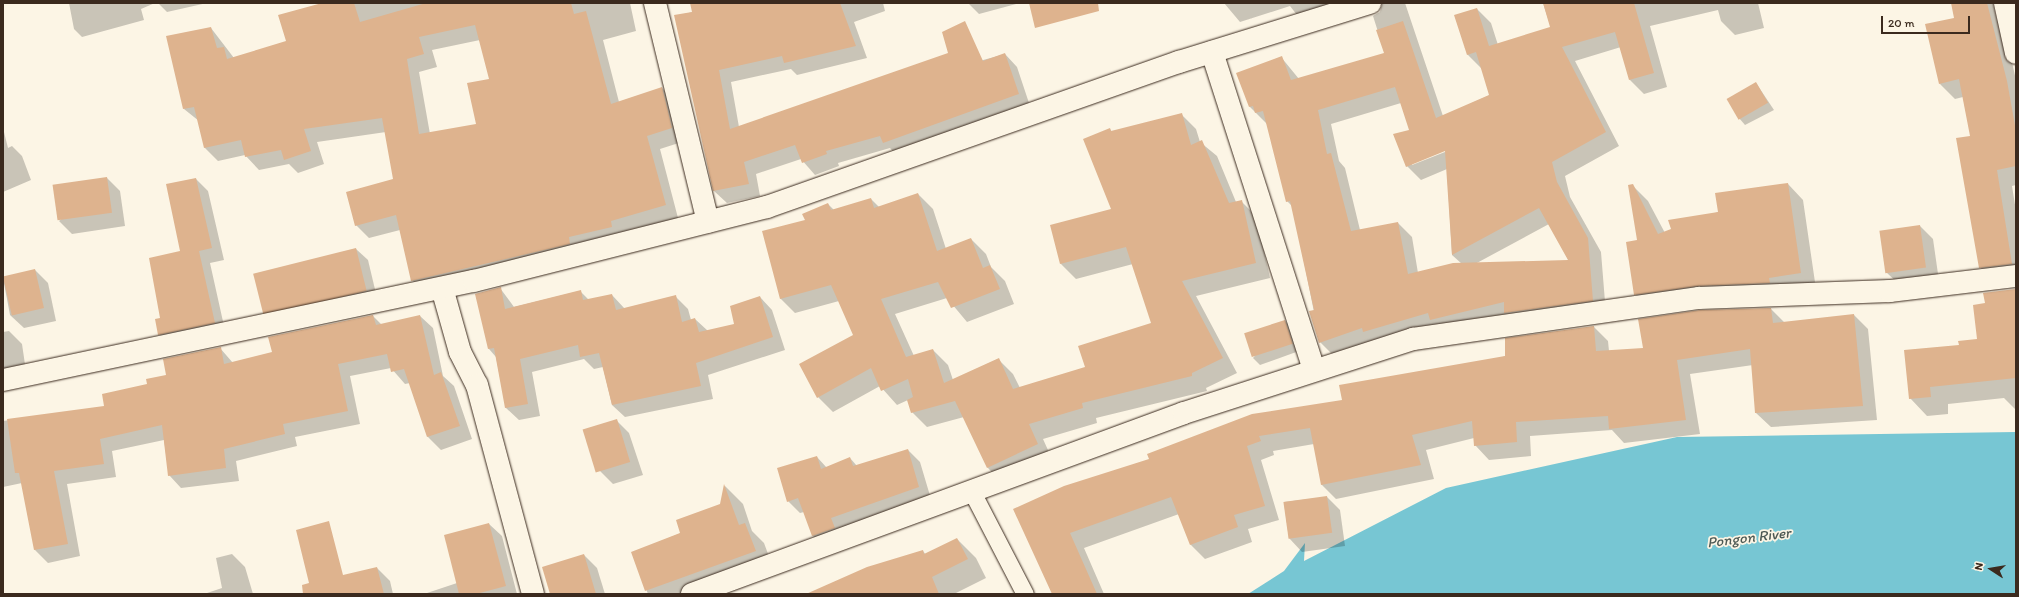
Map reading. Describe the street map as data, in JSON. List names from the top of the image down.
{
  "water": ["Pongon River"],
  "scale_bar": "20 m",
  "north": "left"
}
